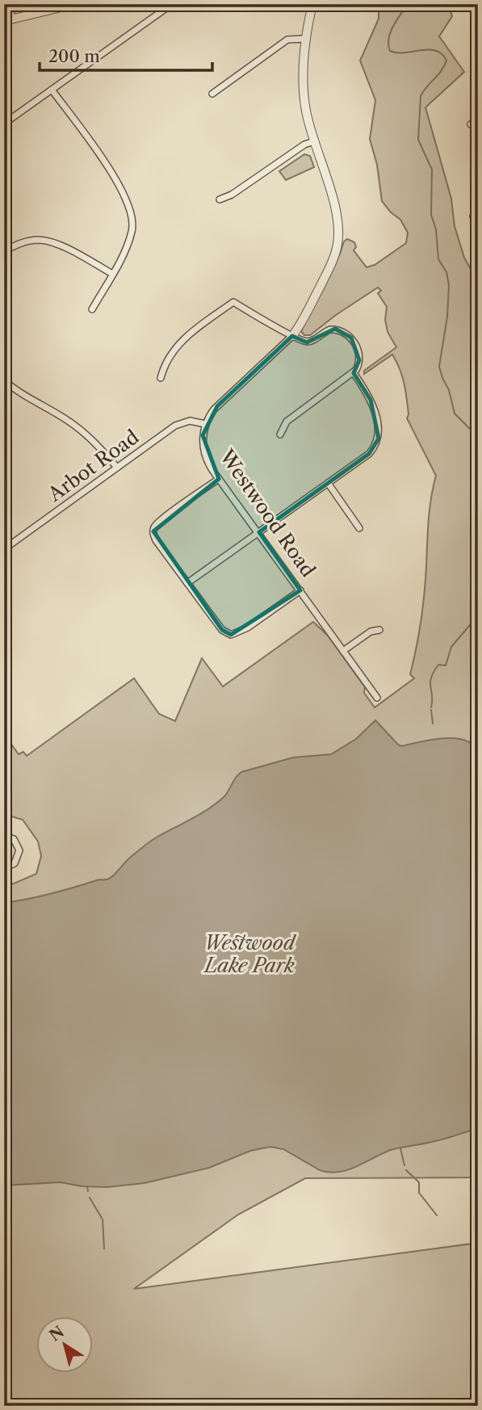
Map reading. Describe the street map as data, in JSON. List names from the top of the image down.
{
  "streets": {
    "street": ["Arbot Road", "Westwood Road"]
  },
  "crossings": [
    ["Arbot Road", "Westwood Road"]
  ],
  "parks": ["Westwood Lake Park"],
  "scale_bar": "200 m",
  "north": "top left"
}
